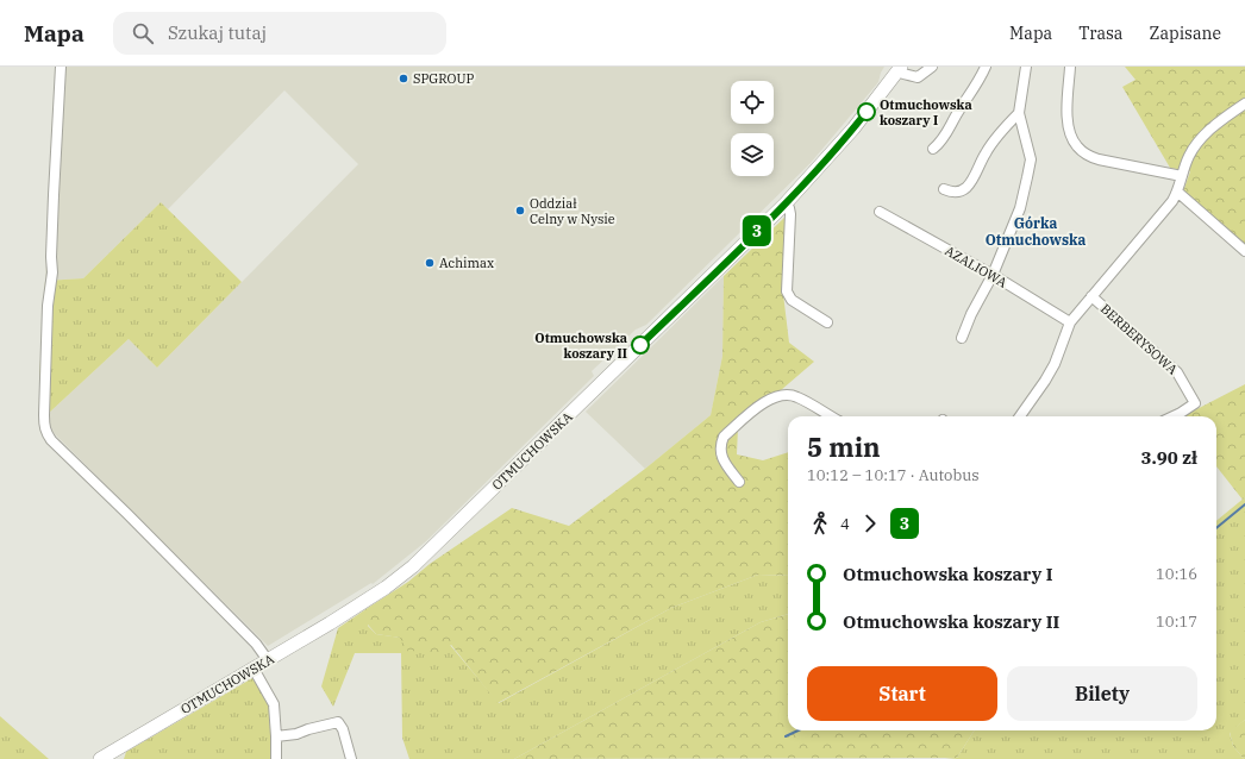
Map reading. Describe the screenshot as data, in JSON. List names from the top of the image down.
{
  "streets": {
    "main road": ["OTMUCHOWSKA"],
    "street": ["AZALIOWA", "BERBERYSOWA"]
  },
  "crossings": [
    ["AZALIOWA", "BERBERYSOWA"]
  ],
  "districts": ["Górka Otmuchowska"],
  "places": [
    "SPGROUP",
    "Otmuchowska koszary I",
    "Oddział Celny w Nysie",
    "Achimax",
    "Otmuchowska koszary II"
  ],
  "lines": ["bus line 3"],
  "page": {
    "header": "Mapa",
    "search": "Szukaj tutaj",
    "nav": ["Mapa", "Trasa", "Zapisane"],
    "on_map": "3",
    "heading": ["5 min", "10:12 – 10:17 · Autobus", "3.90 zł"],
    "legs": ["4", "3"],
    "list": [
      {
        "name": "Otmuchowska koszary I",
        "value": "10:16"
      },
      {
        "name": "Otmuchowska koszary II",
        "value": "10:17"
      }
    ],
    "buttons": ["Start", "Bilety"]
  }
}
